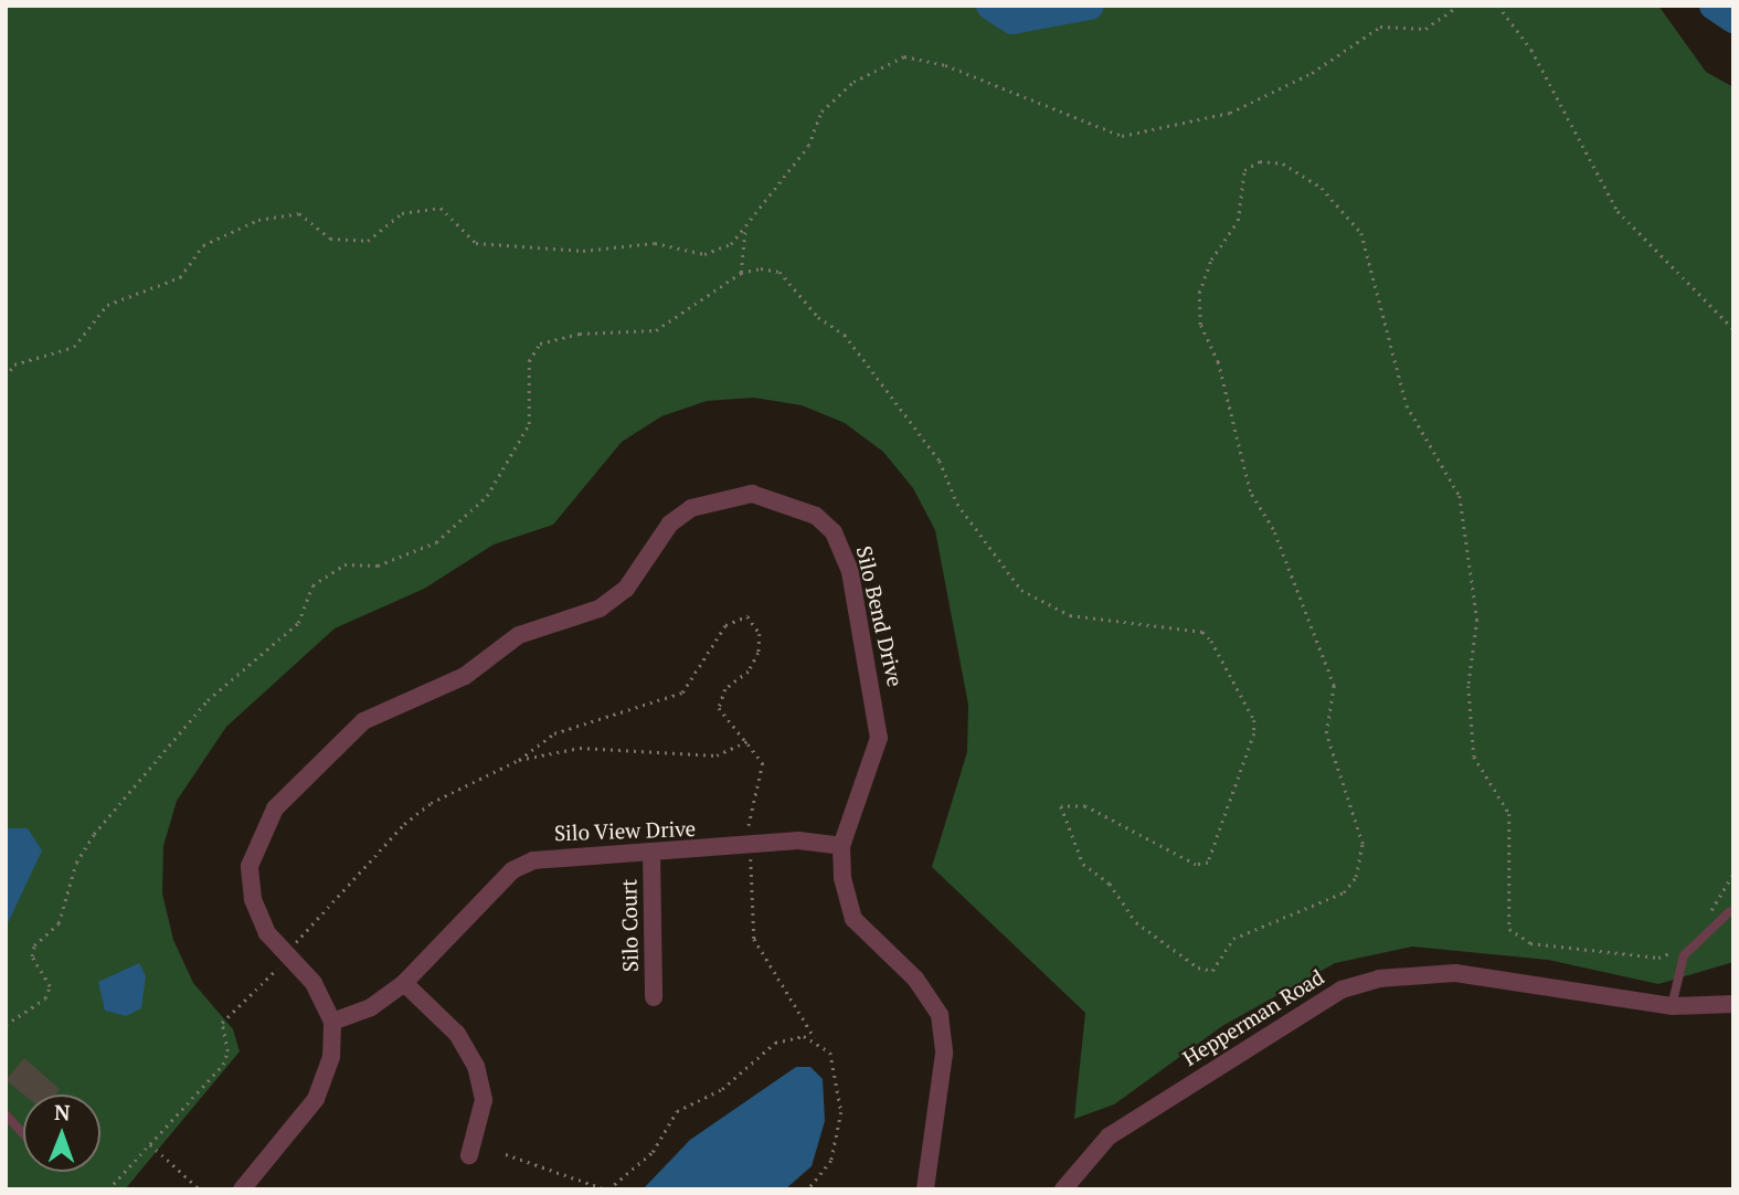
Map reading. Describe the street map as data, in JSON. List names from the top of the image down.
{
  "streets": {
    "street": [
      "Silo Bend Drive",
      "Silo View Drive",
      "Silo Court",
      "Hepperman Road"
    ]
  },
  "crossings": [
    ["Silo Bend Drive", "Silo View Drive"],
    ["Silo View Drive", "Silo Court"]
  ],
  "north": "top"
}
